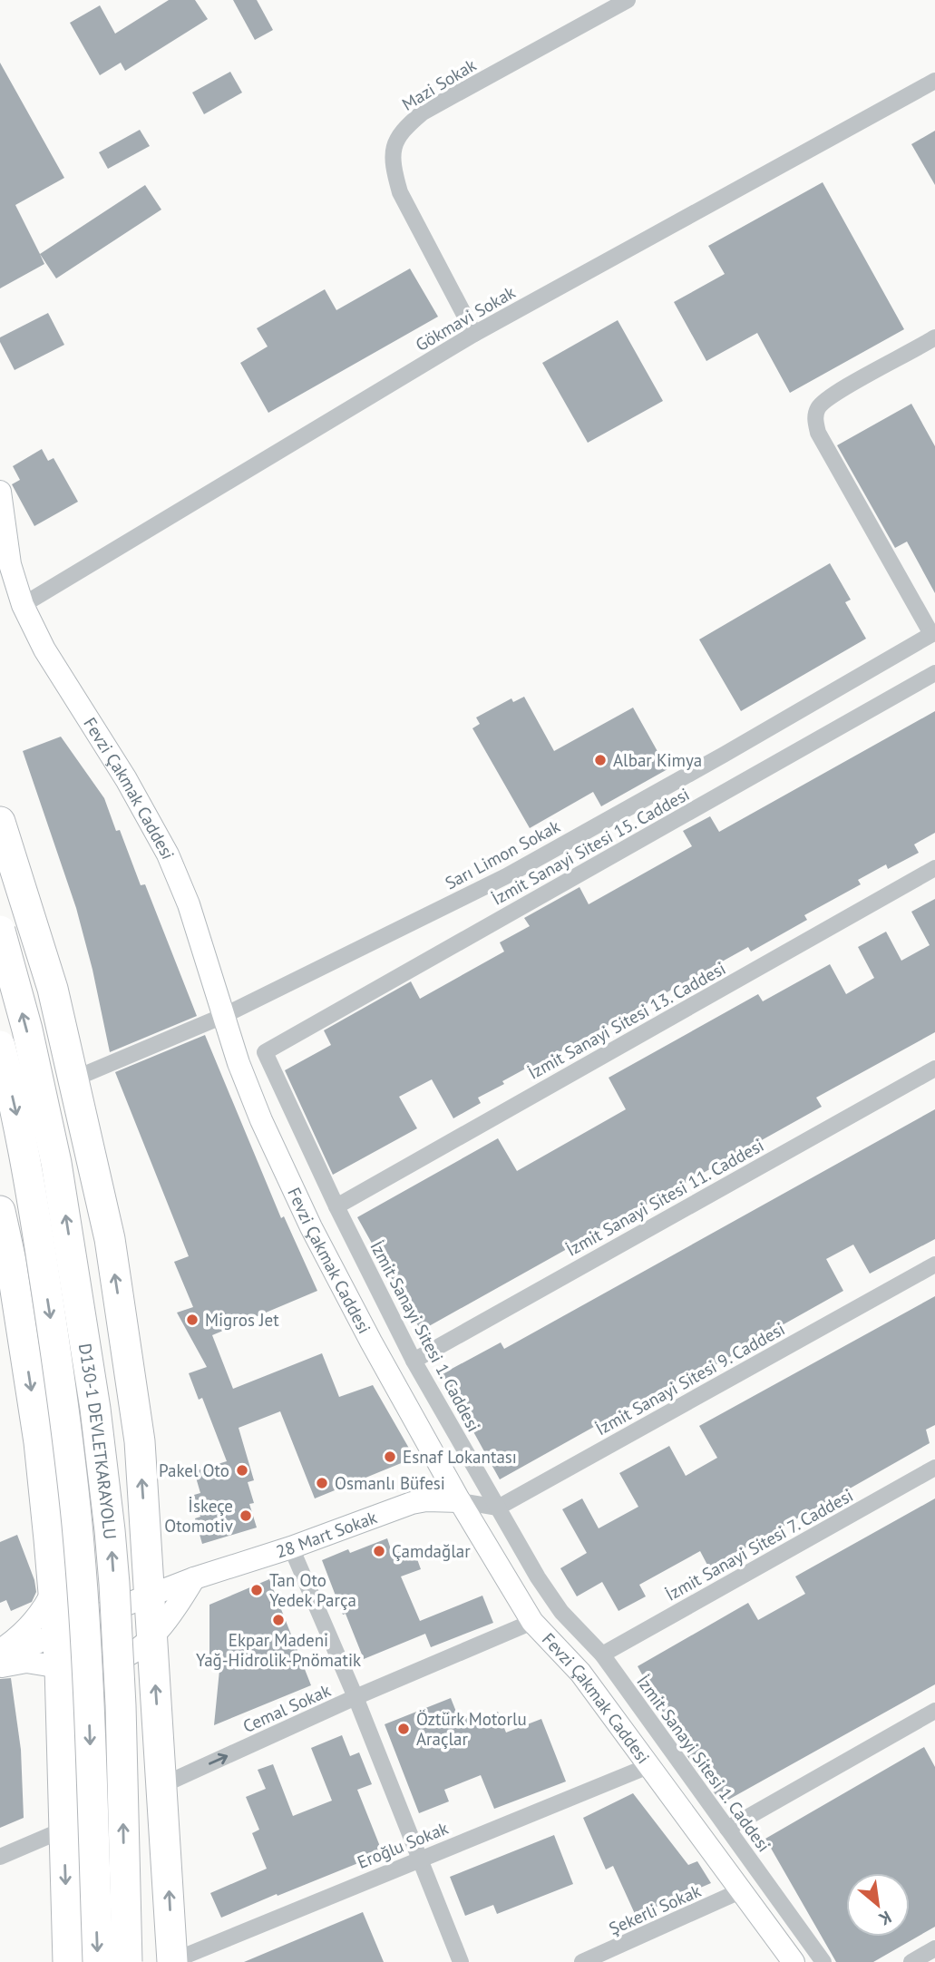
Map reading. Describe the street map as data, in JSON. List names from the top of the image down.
{
  "streets": {
    "highway": ["D130-1 DEVLETKARAYOLU"],
    "street": [
      "Mazi Sokak",
      "Gökmavi Sokak",
      "Fevzi Çakmak Caddesi",
      "İzmit Sanayi Sitesi 15. Caddesi",
      "Sarı Limon Sokak",
      "İzmit Sanayi Sitesi 13. Caddesi",
      "İzmit Sanayi Sitesi 11. Caddesi",
      "İzmit Sanayi Sitesi 1. Caddesi",
      "İzmit Sanayi Sitesi 9. Caddesi",
      "28 Mart Sokak",
      "İzmit Sanayi Sitesi 7. Caddesi",
      "Cemal Sokak",
      "Eroğlu Sokak",
      "Şekerli Sokak"
    ]
  },
  "crossings": [
    ["Mazi Sokak", "Gökmavi Sokak"],
    ["Gökmavi Sokak", "Fevzi Çakmak Caddesi"],
    ["Fevzi Çakmak Caddesi", "Sarı Limon Sokak"],
    ["Fevzi Çakmak Caddesi", "28 Mart Sokak"],
    ["Fevzi Çakmak Caddesi", "Cemal Sokak"],
    ["Fevzi Çakmak Caddesi", "Eroğlu Sokak"],
    ["Fevzi Çakmak Caddesi", "Şekerli Sokak"],
    ["İzmit Sanayi Sitesi 15. Caddesi", "İzmit Sanayi Sitesi 1. Caddesi"],
    ["İzmit Sanayi Sitesi 13. Caddesi", "İzmit Sanayi Sitesi 1. Caddesi"],
    ["İzmit Sanayi Sitesi 11. Caddesi", "İzmit Sanayi Sitesi 1. Caddesi"],
    ["İzmit Sanayi Sitesi 1. Caddesi", "İzmit Sanayi Sitesi 9. Caddesi"],
    ["İzmit Sanayi Sitesi 1. Caddesi", "İzmit Sanayi Sitesi 7. Caddesi"]
  ],
  "one_way": ["Cemal Sokak"],
  "places": [
    "Albar Kimya",
    "Migros Jet",
    "Esnaf Lokantası",
    "Pakel Oto",
    "Osmanlı Büfesi",
    "İskeçe Otomotiv",
    "Çamdağlar",
    "Tan Oto Yedek Parça",
    "Ekpar Madeni Yağ-Hidrolik-Pnömatik",
    "Öztürk Motorlu Araçlar"
  ],
  "north": "bottom right"
}
